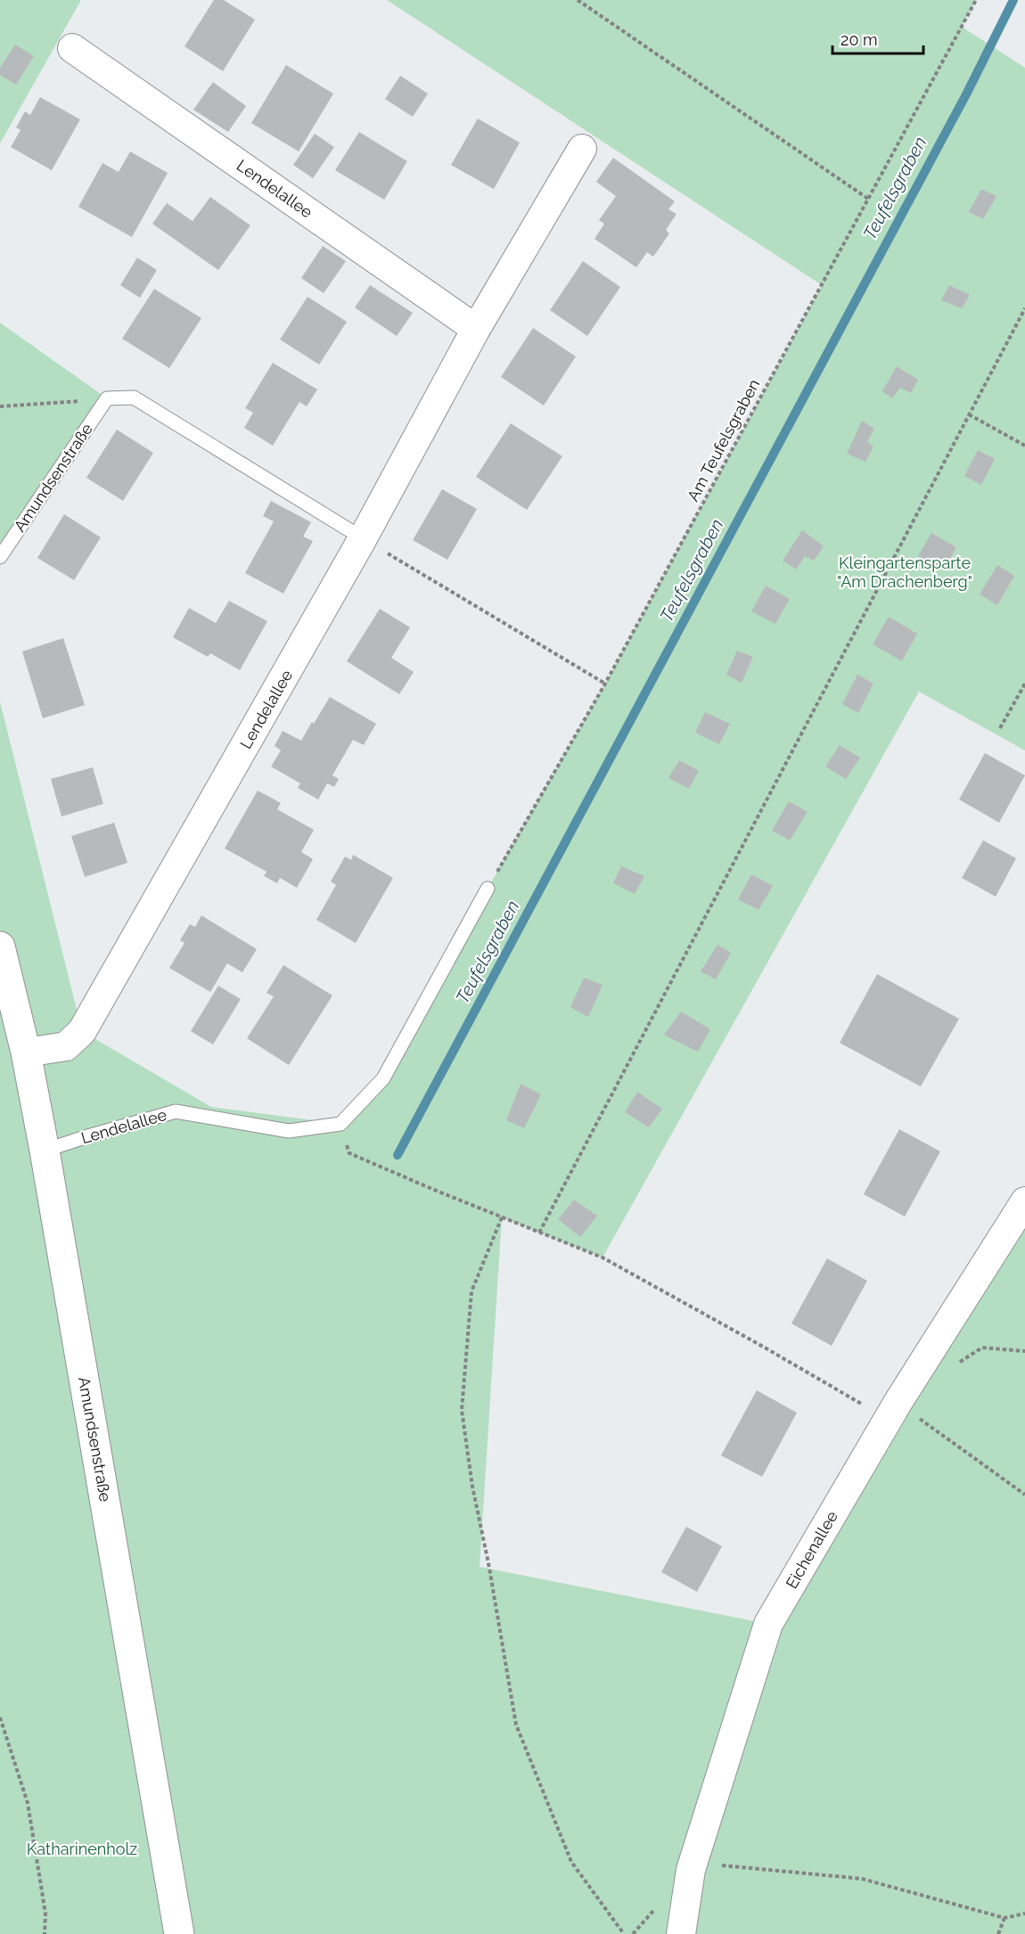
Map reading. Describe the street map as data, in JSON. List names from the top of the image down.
{
  "streets": {
    "street": ["Lendelallee", "Amundsenstraße", "Eichenallee"],
    "path": ["Am Teufelsgraben"]
  },
  "crossings": [
    ["Lendelallee", "Am Teufelsgraben"],
    ["Lendelallee", "Amundsenstraße"]
  ],
  "water": ["Teufelsgraben"],
  "parks": ["Kleingartensparte \"Am Drachenberg\"", "Katharinenholz"],
  "scale_bar": "20 m"
}
